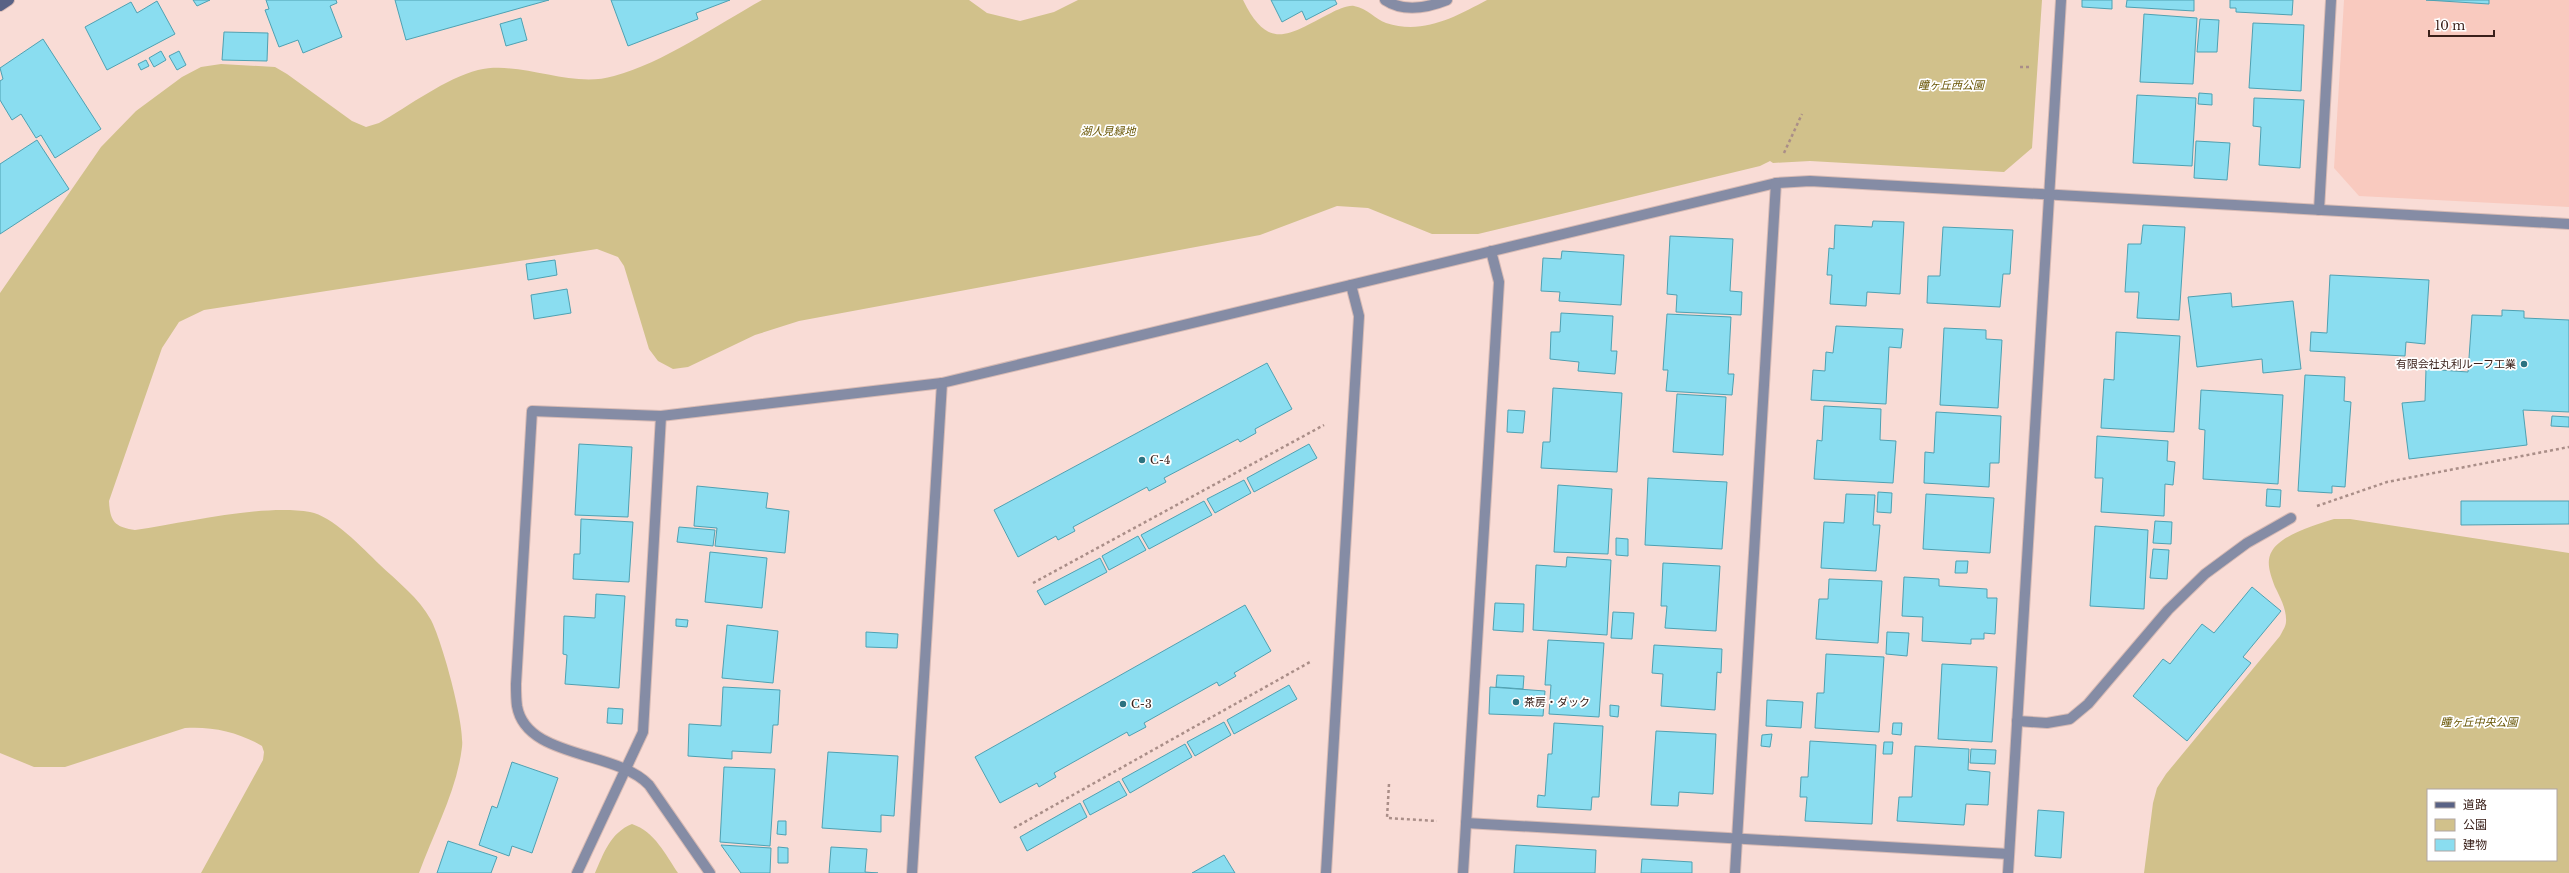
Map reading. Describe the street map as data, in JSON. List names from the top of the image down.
{
  "parks": ["瞳ヶ丘西公園", "湖人見緑地", "瞳ヶ丘中央公園"],
  "places": [
    "有限会社丸利ルーフ工業",
    "C-4",
    "茶房・ダック",
    "C-3"
  ],
  "legend": ["道路", "公園", "建物"],
  "scale_bar": "10 m"
}
